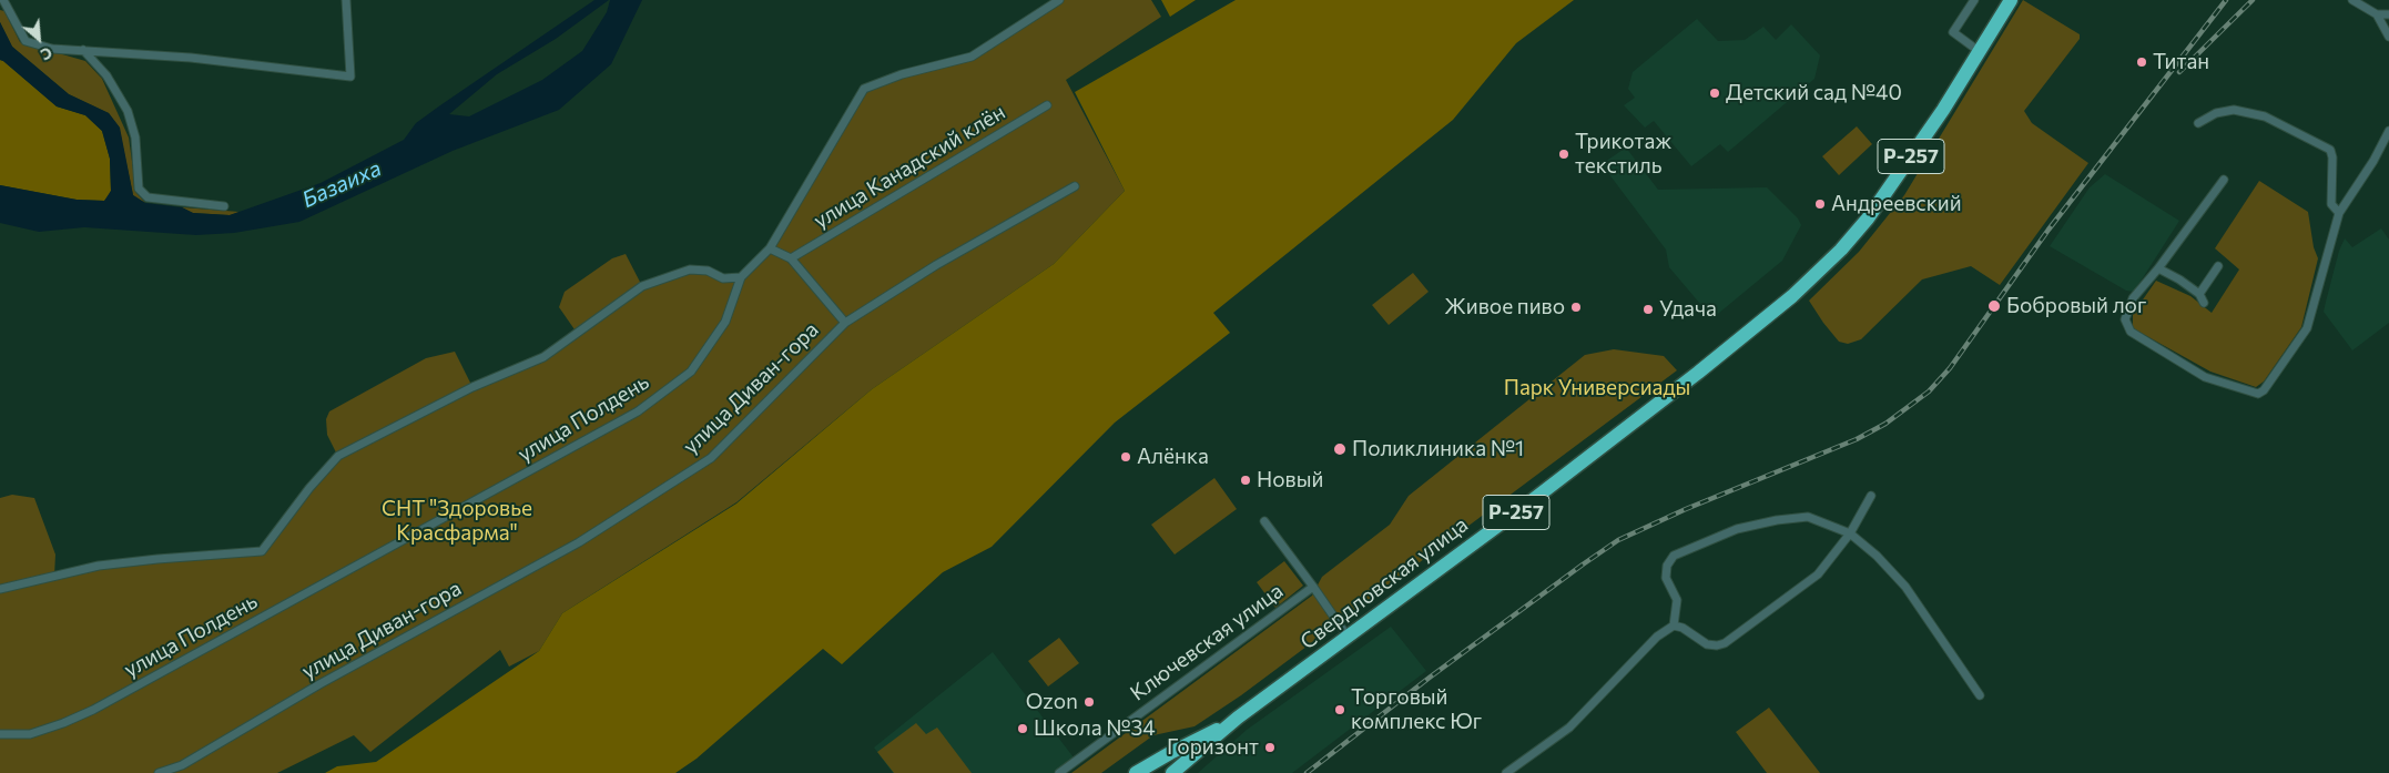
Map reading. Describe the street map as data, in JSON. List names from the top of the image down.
{
  "streets": {
    "highway": ["Р-257", "Свердловская улица"],
    "street": [
      "улица Канадский клён",
      "улица Диван-гора",
      "улица Полдень",
      "Ключевская улица"
    ]
  },
  "water": ["Базаиха"],
  "parks": ["Парк Универсиады", "СНТ \"Здоровье Красфарма\""],
  "places": [
    "Титан",
    "Детский сад №40",
    "Трикотаж текстиль",
    "Андреевский",
    "Бобровый лог",
    "Живое пиво",
    "Удача",
    "Поликлиника №1",
    "Алёнка",
    "Новый",
    "Ozon",
    "Торговый комплекс Юг",
    "Школа №34",
    "Горизонт"
  ],
  "north": "bottom right"
}
